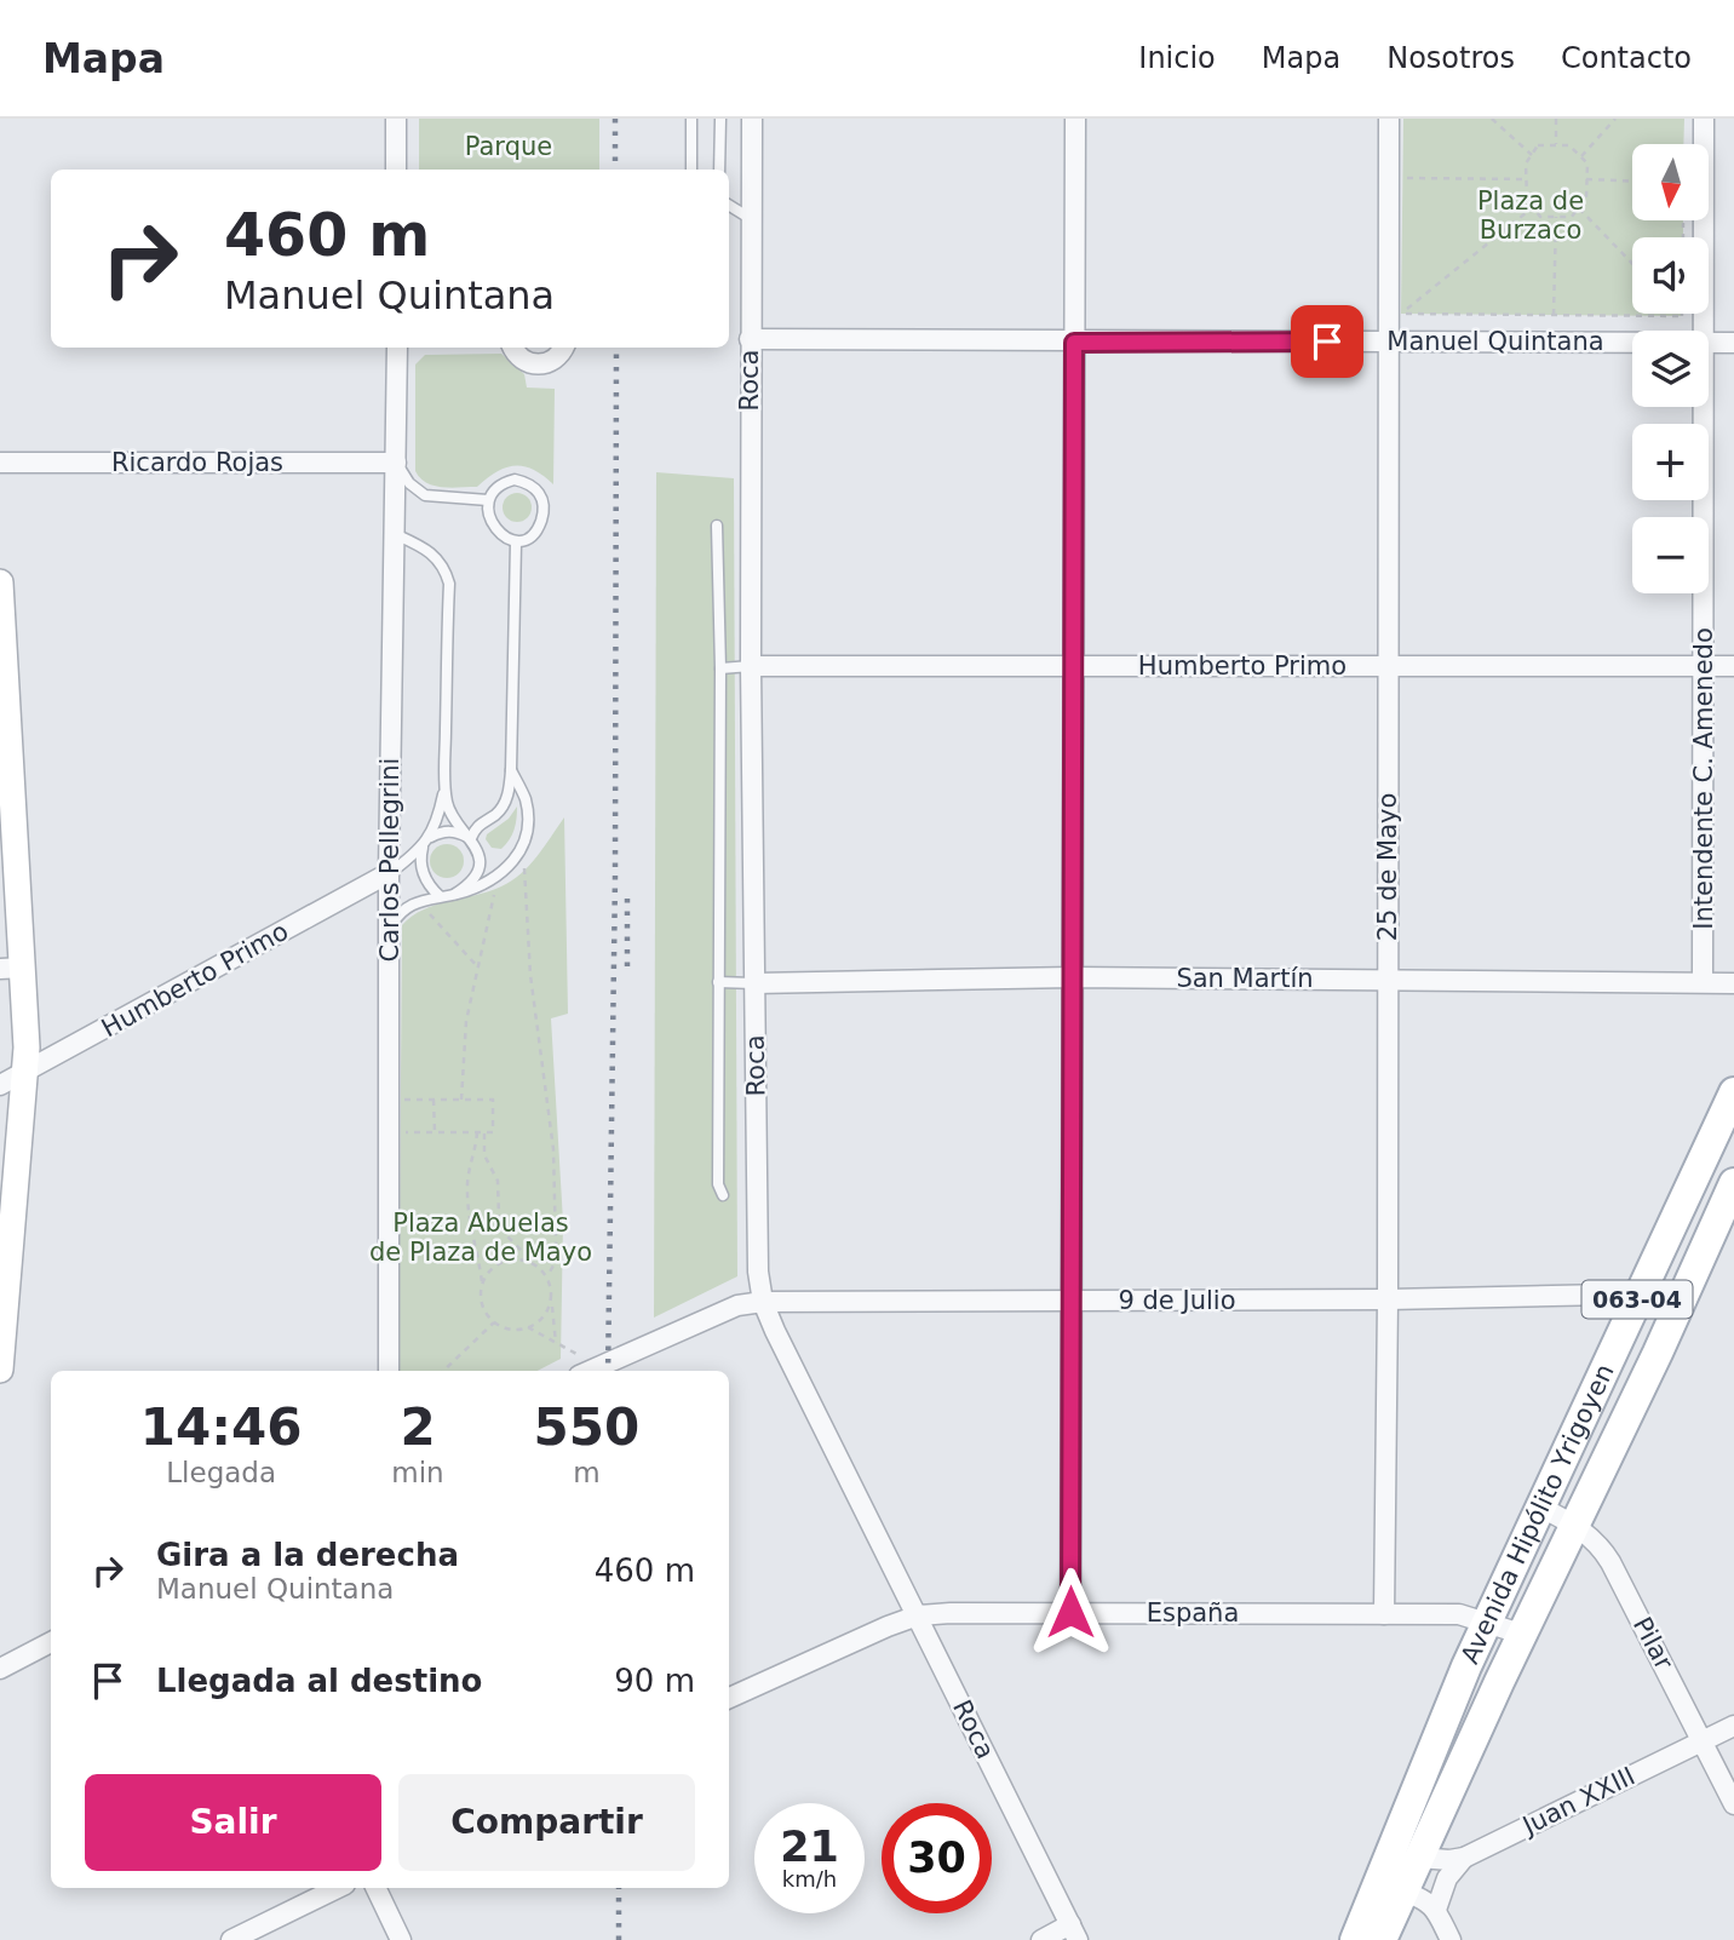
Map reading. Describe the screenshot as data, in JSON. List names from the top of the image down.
{
  "streets": {
    "main road": ["063-04", "Avenida Hipólito Yrigoyen"],
    "street": [
      "Manuel Quintana",
      "Roca",
      "Ricardo Rojas",
      "Humberto Primo",
      "Intendente C. Amenedo",
      "Carlos Pellegrini",
      "25 de Mayo",
      "San Martín",
      "9 de Julio",
      "España",
      "Pilar",
      "Juan XXIII"
    ]
  },
  "crossings": [
    ["Manuel Quintana", "Roca"],
    ["Manuel Quintana", "25 de Mayo"],
    ["Roca", "Humberto Primo"],
    ["Roca", "San Martín"],
    ["Roca", "9 de Julio"],
    ["Roca", "España"],
    ["Ricardo Rojas", "Carlos Pellegrini"],
    ["Humberto Primo", "Intendente C. Amenedo"],
    ["Humberto Primo", "Carlos Pellegrini"],
    ["Humberto Primo", "25 de Mayo"],
    ["Intendente C. Amenedo", "San Martín"],
    ["25 de Mayo", "San Martín"],
    ["25 de Mayo", "9 de Julio"],
    ["25 de Mayo", "España"],
    ["9 de Julio", "Avenida Hipólito Yrigoyen"],
    ["Avenida Hipólito Yrigoyen", "España"],
    ["Avenida Hipólito Yrigoyen", "Pilar"],
    ["Avenida Hipólito Yrigoyen", "Juan XXIII"],
    ["Pilar", "Juan XXIII"]
  ],
  "parks": ["Parque", "Plaza de Burzaco", "Plaza Abuelas de Plaza de Mayo"],
  "north": "bottom",
  "page": {
    "header": "Mapa",
    "nav": [
      "Inicio",
      "Mapa",
      "Nosotros",
      "Contacto"
    ],
    "map_buttons": ["+", "−"],
    "turn": ["460 m", "Manuel Quintana"],
    "eta": [
      "14:46",
      "Llegada",
      "2",
      "min",
      "550",
      "m"
    ],
    "list": [
      {
        "name": "Gira a la derecha",
        "note": "Manuel Quintana",
        "value": "460 m"
      },
      {
        "name": "Llegada al destino",
        "value": "90 m"
      }
    ],
    "buttons": ["Salir", "Compartir"],
    "speed": "21 km/h",
    "limit": "30"
  }
}
